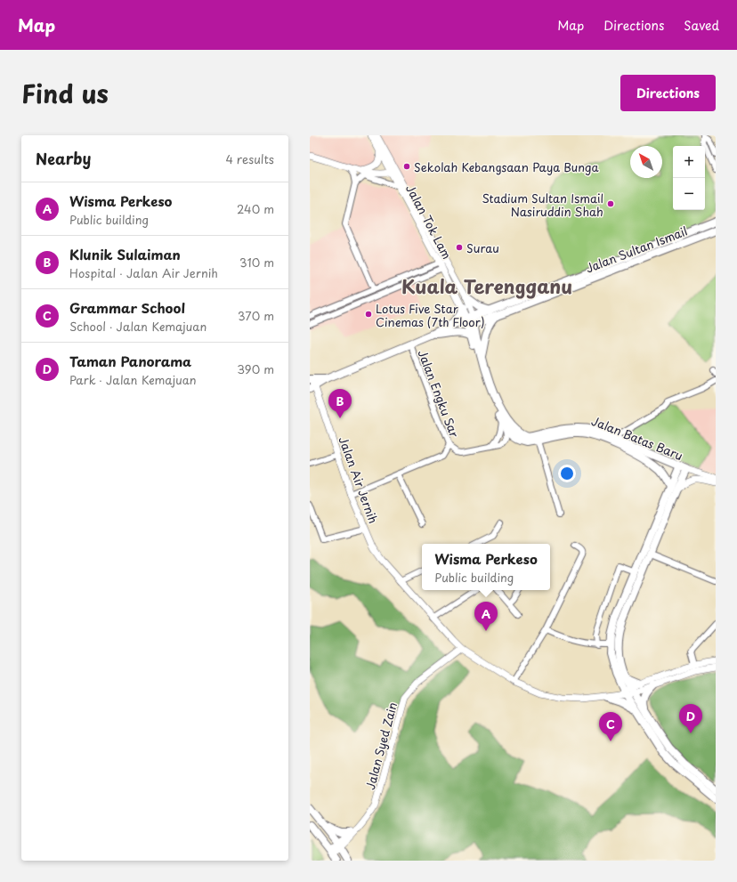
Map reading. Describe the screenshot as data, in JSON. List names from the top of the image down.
{
  "streets": {
    "main road": ["Jalan Sultan Ismail", "Jalan Batas Baru"],
    "street": [
      "Jalan Tok Lam",
      "Jalan Engku Sar",
      "Jalan Air Jernih",
      "Jalan Syed Zain"
    ]
  },
  "crossings": [
    ["Jalan Tok Lam", "Jalan Sultan Ismail"],
    ["Jalan Tok Lam", "Jalan Batas Baru"],
    ["Jalan Sultan Ismail", "Jalan Engku Sar"],
    ["Jalan Sultan Ismail", "Jalan Batas Baru"],
    ["Jalan Sultan Ismail", "Jalan Air Jernih"],
    ["Jalan Engku Sar", "Jalan Air Jernih"],
    ["Jalan Air Jernih", "Jalan Syed Zain"]
  ],
  "districts": ["Kuala Terengganu"],
  "places": [
    "Sekolah Kebangsaan Paya Bunga",
    "Stadium Sultan Ismail Nasiruddin Shah",
    "Surau",
    "Lotus Five Star Cinemas (7th Floor)"
  ],
  "north": "top left",
  "page": {
    "header": "Map",
    "nav": ["Map", "Directions", "Saved"],
    "title": "Find us",
    "buttons": "Directions",
    "heading": ["Nearby", "4 results"],
    "map_buttons": ["+", "−"],
    "list": [
      {
        "mark": "A",
        "name": "Wisma Perkeso",
        "note": "Public building",
        "value": "240 m"
      },
      {
        "mark": "B",
        "name": "Klunik Sulaiman",
        "note": "Hospital · Jalan Air Jernih",
        "value": "310 m"
      },
      {
        "mark": "C",
        "name": "Grammar School",
        "note": "School · Jalan Kemajuan",
        "value": "370 m"
      },
      {
        "mark": "D",
        "name": "Taman Panorama",
        "note": "Park · Jalan Kemajuan",
        "value": "390 m"
      }
    ],
    "pins": [
      "B",
      "A",
      "D",
      "C"
    ],
    "popup": ["Wisma Perkeso", "Public building"]
  }
}
